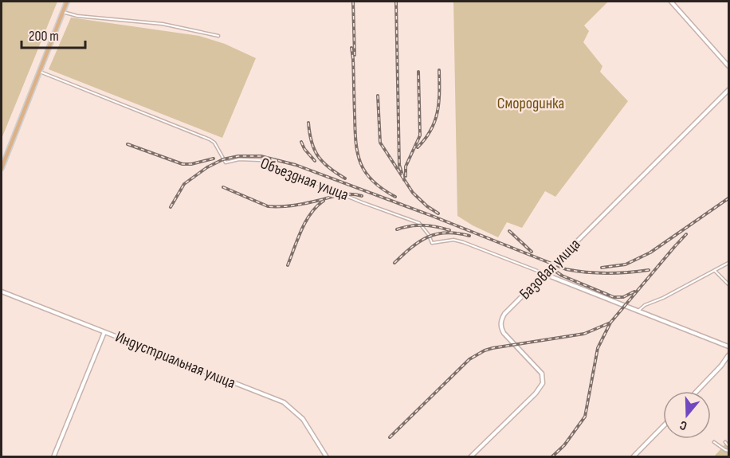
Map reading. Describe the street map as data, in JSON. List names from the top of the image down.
{
  "streets": {
    "street": ["Объездная улица", "Базовая улица", "Индустриальная улица"]
  },
  "crossings": [
    ["Объездная улица", "Базовая улица"]
  ],
  "parks": ["Смородинка"],
  "scale_bar": "200 m",
  "north": "bottom"
}
